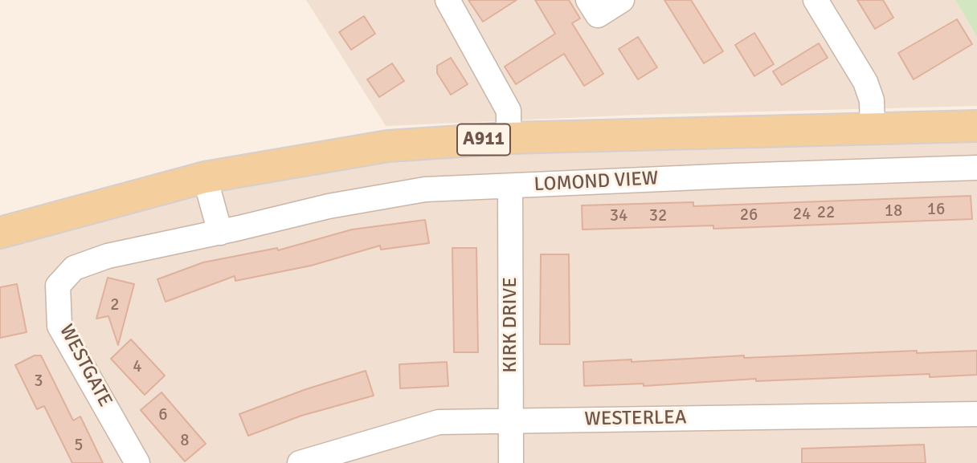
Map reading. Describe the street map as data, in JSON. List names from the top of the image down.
{
  "streets": {
    "main road": ["A911"],
    "street": [
      "LOMOND VIEW",
      "KIRK DRIVE",
      "WESTGATE",
      "WESTERLEA"
    ]
  },
  "crossings": [
    ["LOMOND VIEW", "KIRK DRIVE"],
    ["LOMOND VIEW", "WESTGATE"],
    ["KIRK DRIVE", "WESTERLEA"]
  ],
  "house_numbers": [
    "16",
    "18",
    "22",
    "24",
    "26",
    "34",
    "32",
    "2",
    "4",
    "3",
    "6",
    "8",
    "5"
  ]
}
